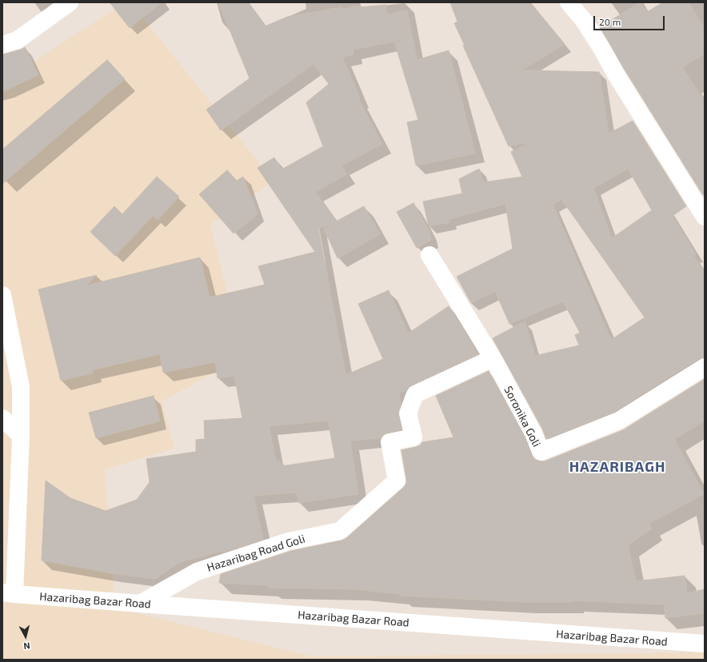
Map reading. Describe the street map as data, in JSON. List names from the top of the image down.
{
  "streets": {
    "street": ["Soronika Goli", "Hazaribag Road Goli", "Hazaribag Bazar Road"]
  },
  "crossings": [
    ["Soronika Goli", "Hazaribag Road Goli"],
    ["Hazaribag Road Goli", "Hazaribag Bazar Road"]
  ],
  "districts": ["HAZARIBAGH"],
  "scale_bar": "20 m",
  "north": "bottom"
}
